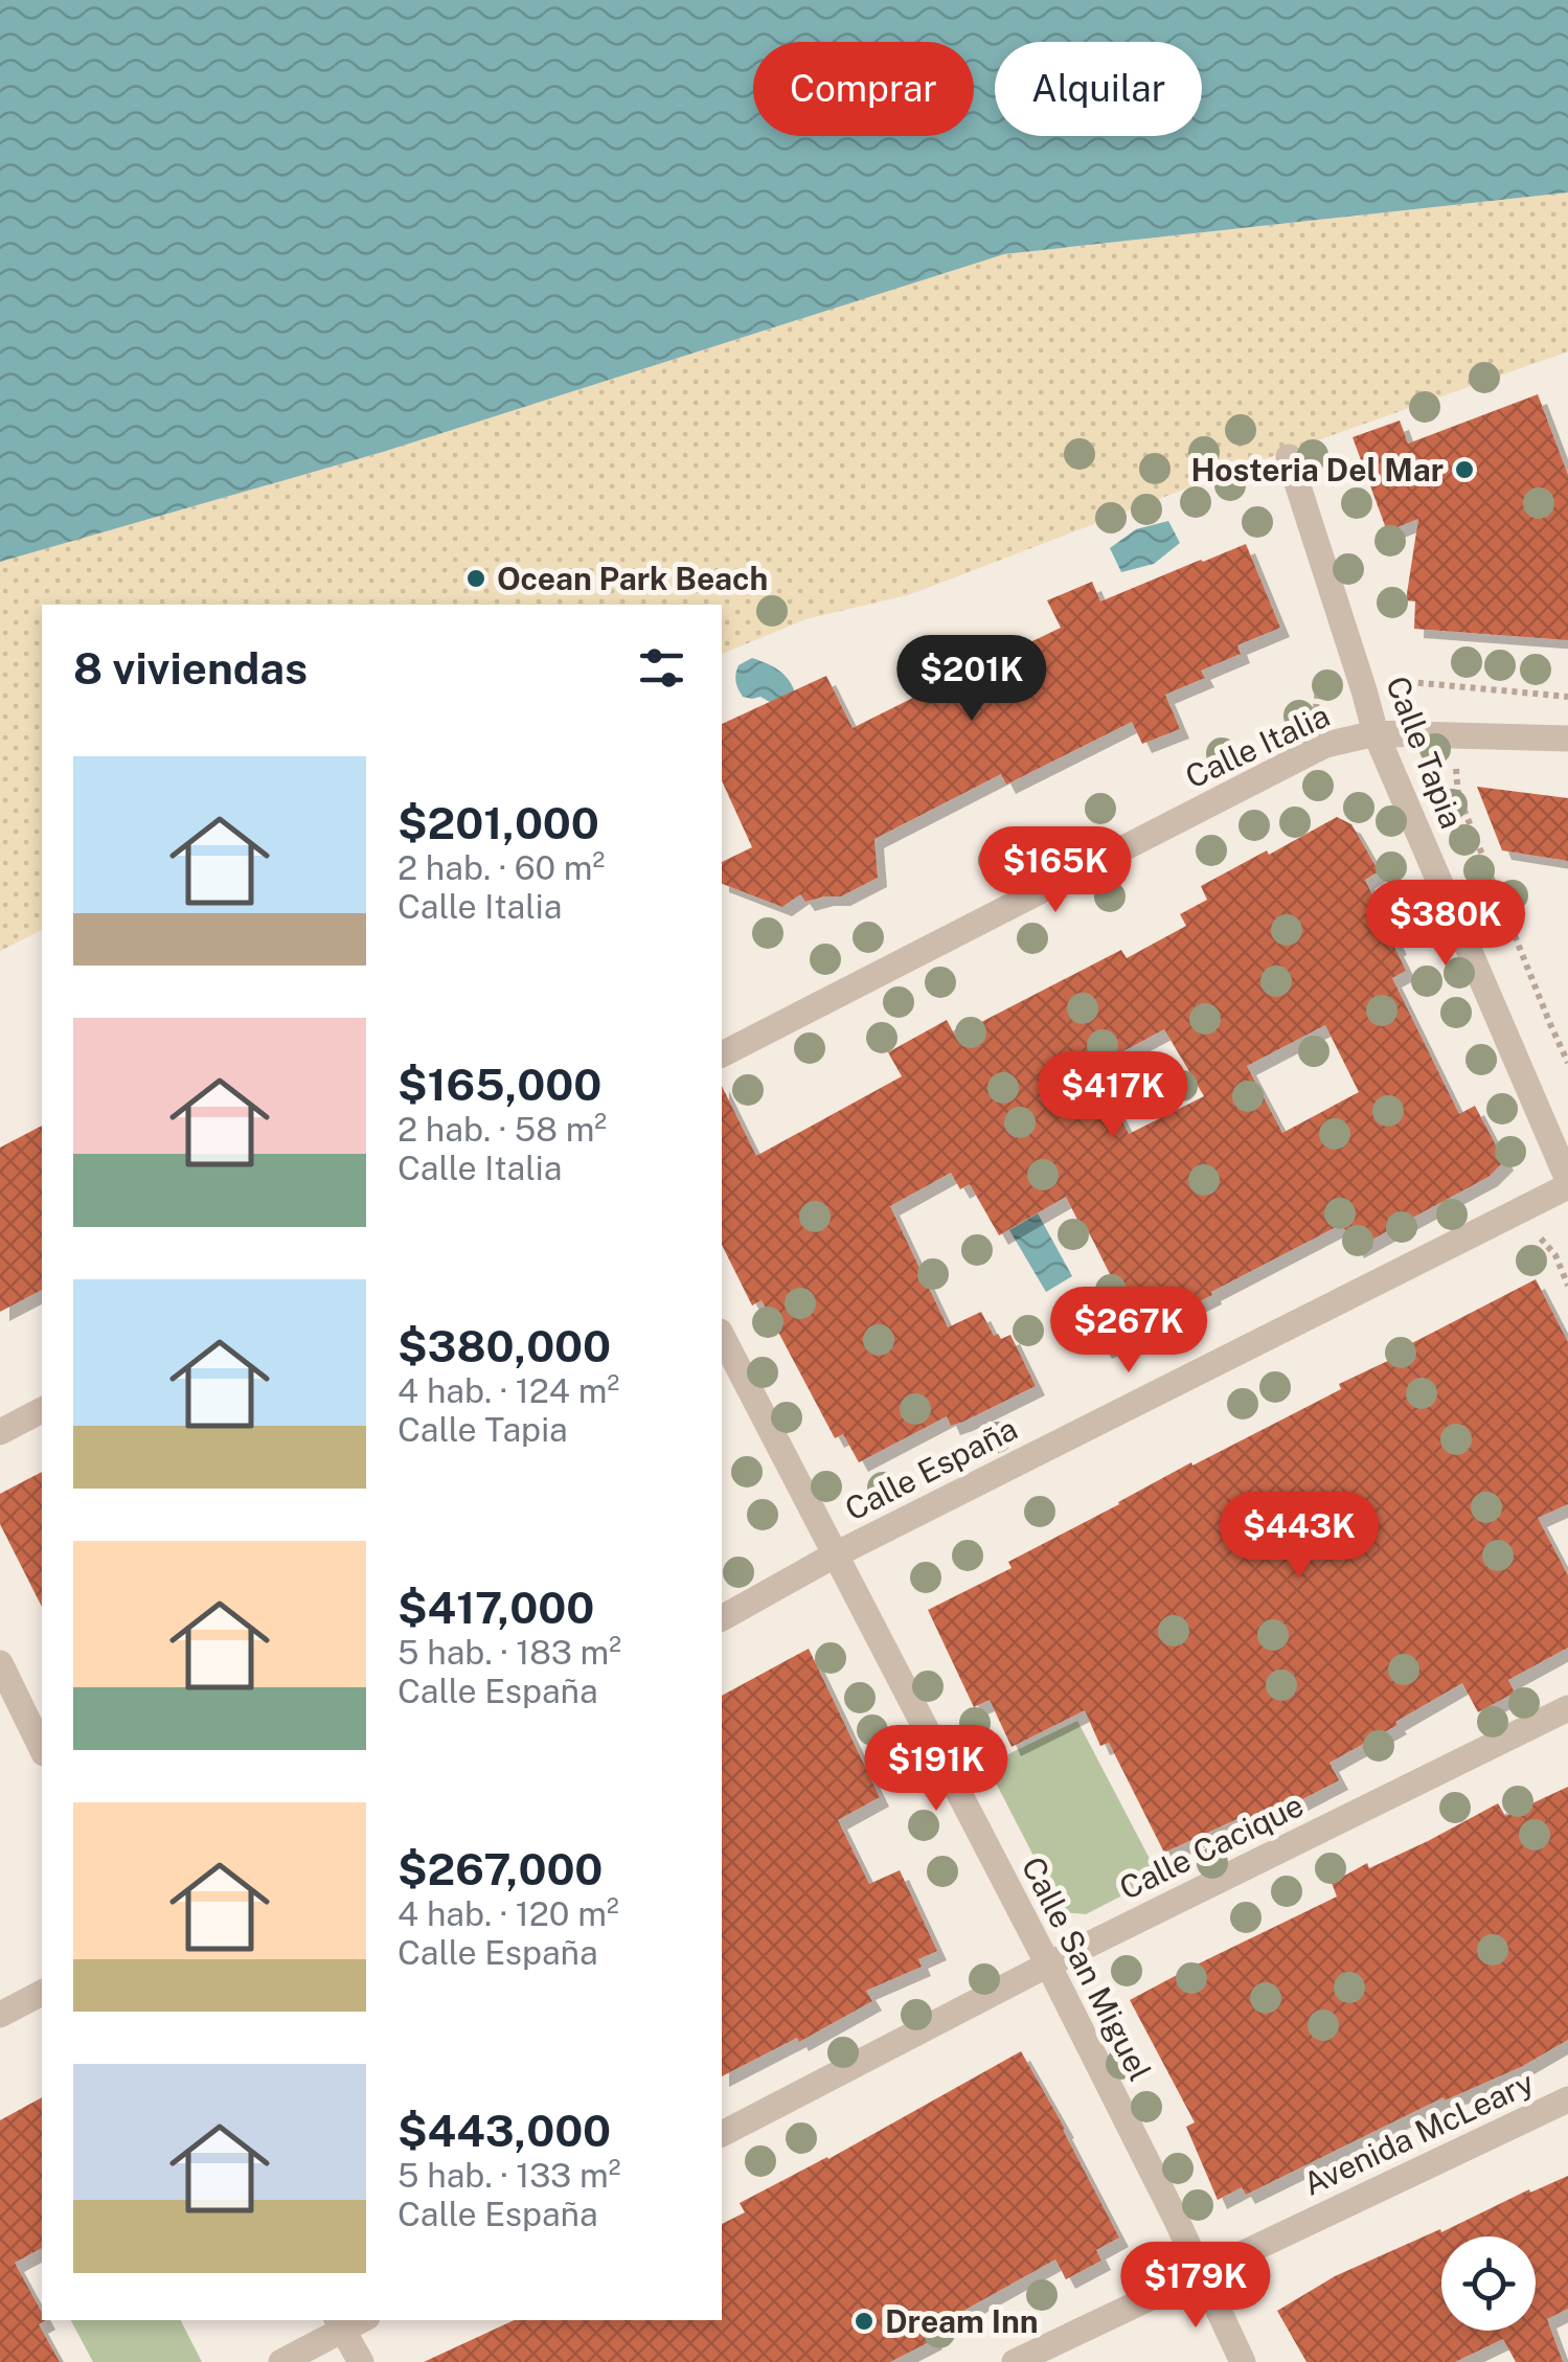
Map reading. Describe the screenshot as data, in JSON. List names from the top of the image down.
{
  "streets": {
    "street": [
      "Calle Italia",
      "Calle Tapia",
      "Calle España",
      "Calle Cacique",
      "Calle San Miguel",
      "Avenida McLeary"
    ]
  },
  "crossings": [
    ["Calle Italia", "Calle Tapia"],
    ["Calle Tapia", "Calle España"],
    ["Calle España", "Calle San Miguel"],
    ["Calle Cacique", "Calle San Miguel"],
    ["Calle San Miguel", "Avenida McLeary"]
  ],
  "places": ["Hosteria Del Mar", "Ocean Park Beach", "Dream Inn"],
  "page": {
    "chip": ["Comprar", "Alquilar"],
    "heading": "8 viviendas",
    "price": [
      "$201K",
      "$165K",
      "$380K",
      "$417K",
      "$267K",
      "$443K",
      "$191K",
      "$179K"
    ],
    "list": [
      {
        "name": "$201,000",
        "note": "2 hab. · 60 m² · Calle Italia"
      },
      {
        "name": "$165,000",
        "note": "2 hab. · 58 m² · Calle Italia"
      },
      {
        "name": "$380,000",
        "note": "4 hab. · 124 m² · Calle Tapia"
      },
      {
        "name": "$417,000",
        "note": "5 hab. · 183 m² · Calle España"
      },
      {
        "name": "$267,000",
        "note": "4 hab. · 120 m² · Calle España"
      },
      {
        "name": "$443,000",
        "note": "5 hab. · 133 m² · Calle España"
      }
    ]
  }
}
